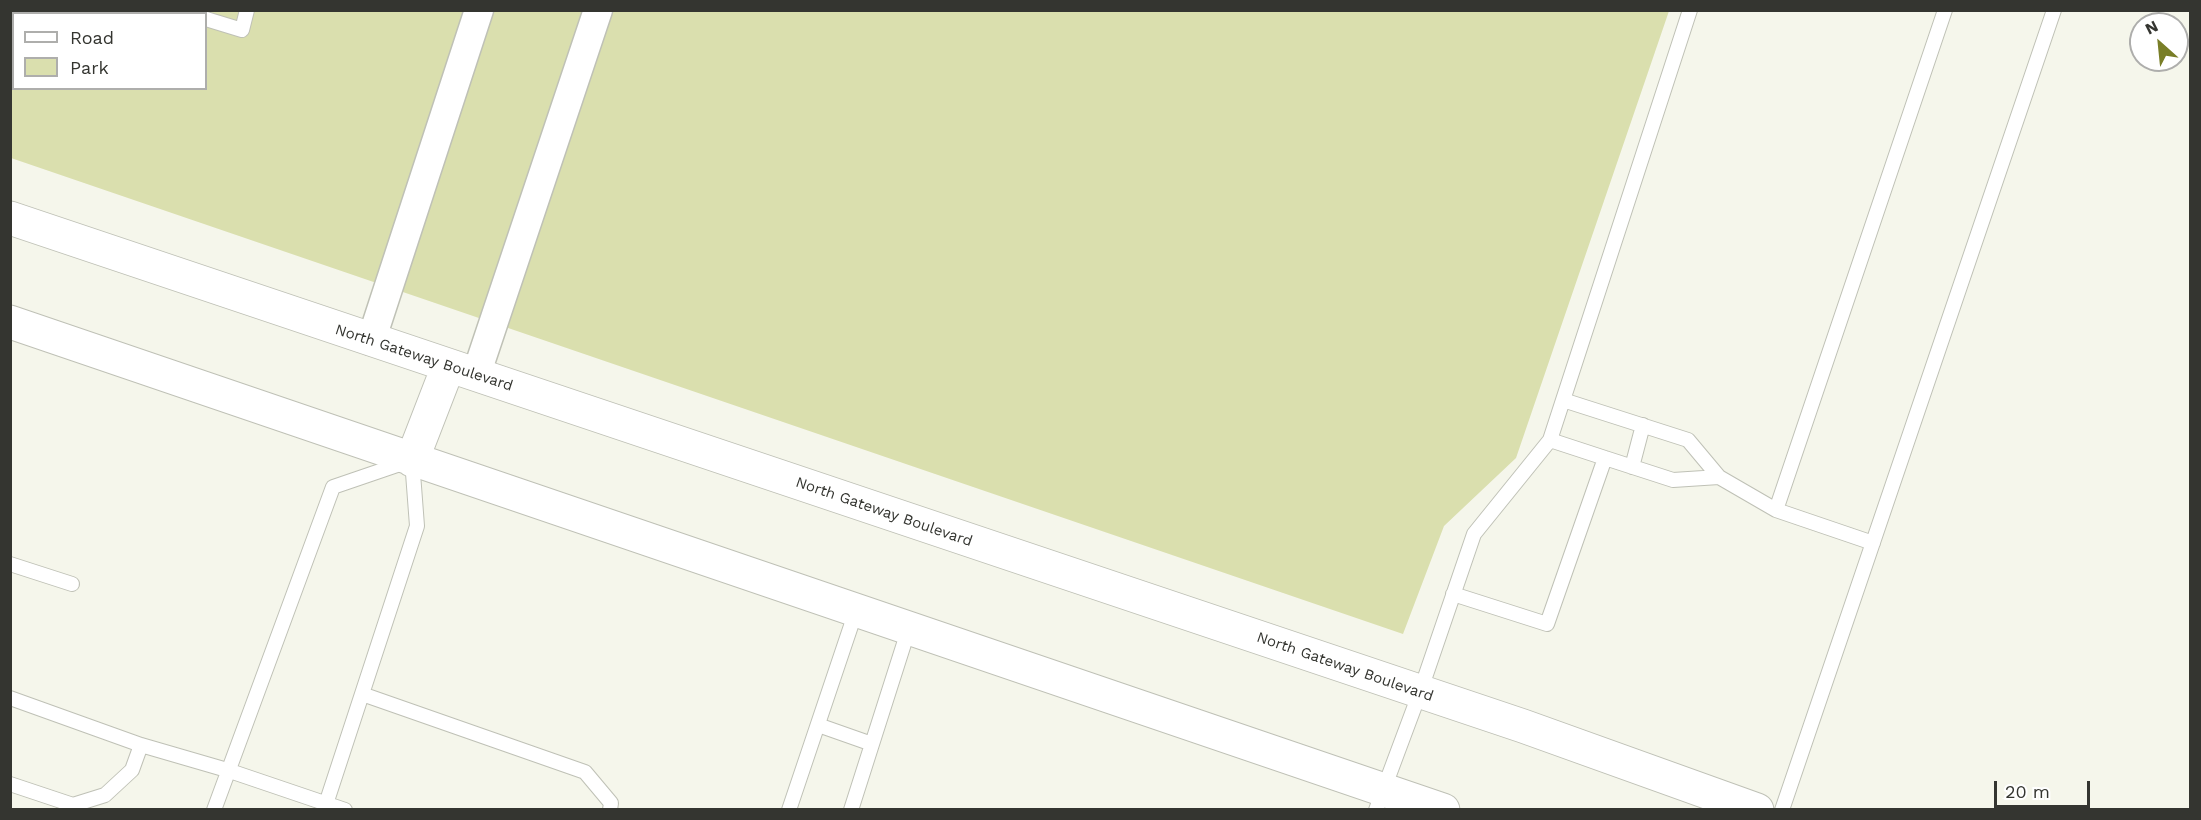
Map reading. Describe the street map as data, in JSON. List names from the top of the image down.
{
  "streets": {
    "main road": ["North Gateway Boulevard"]
  },
  "legend": ["Road", "Park"],
  "scale_bar": "20 m",
  "north": "top left"
}
